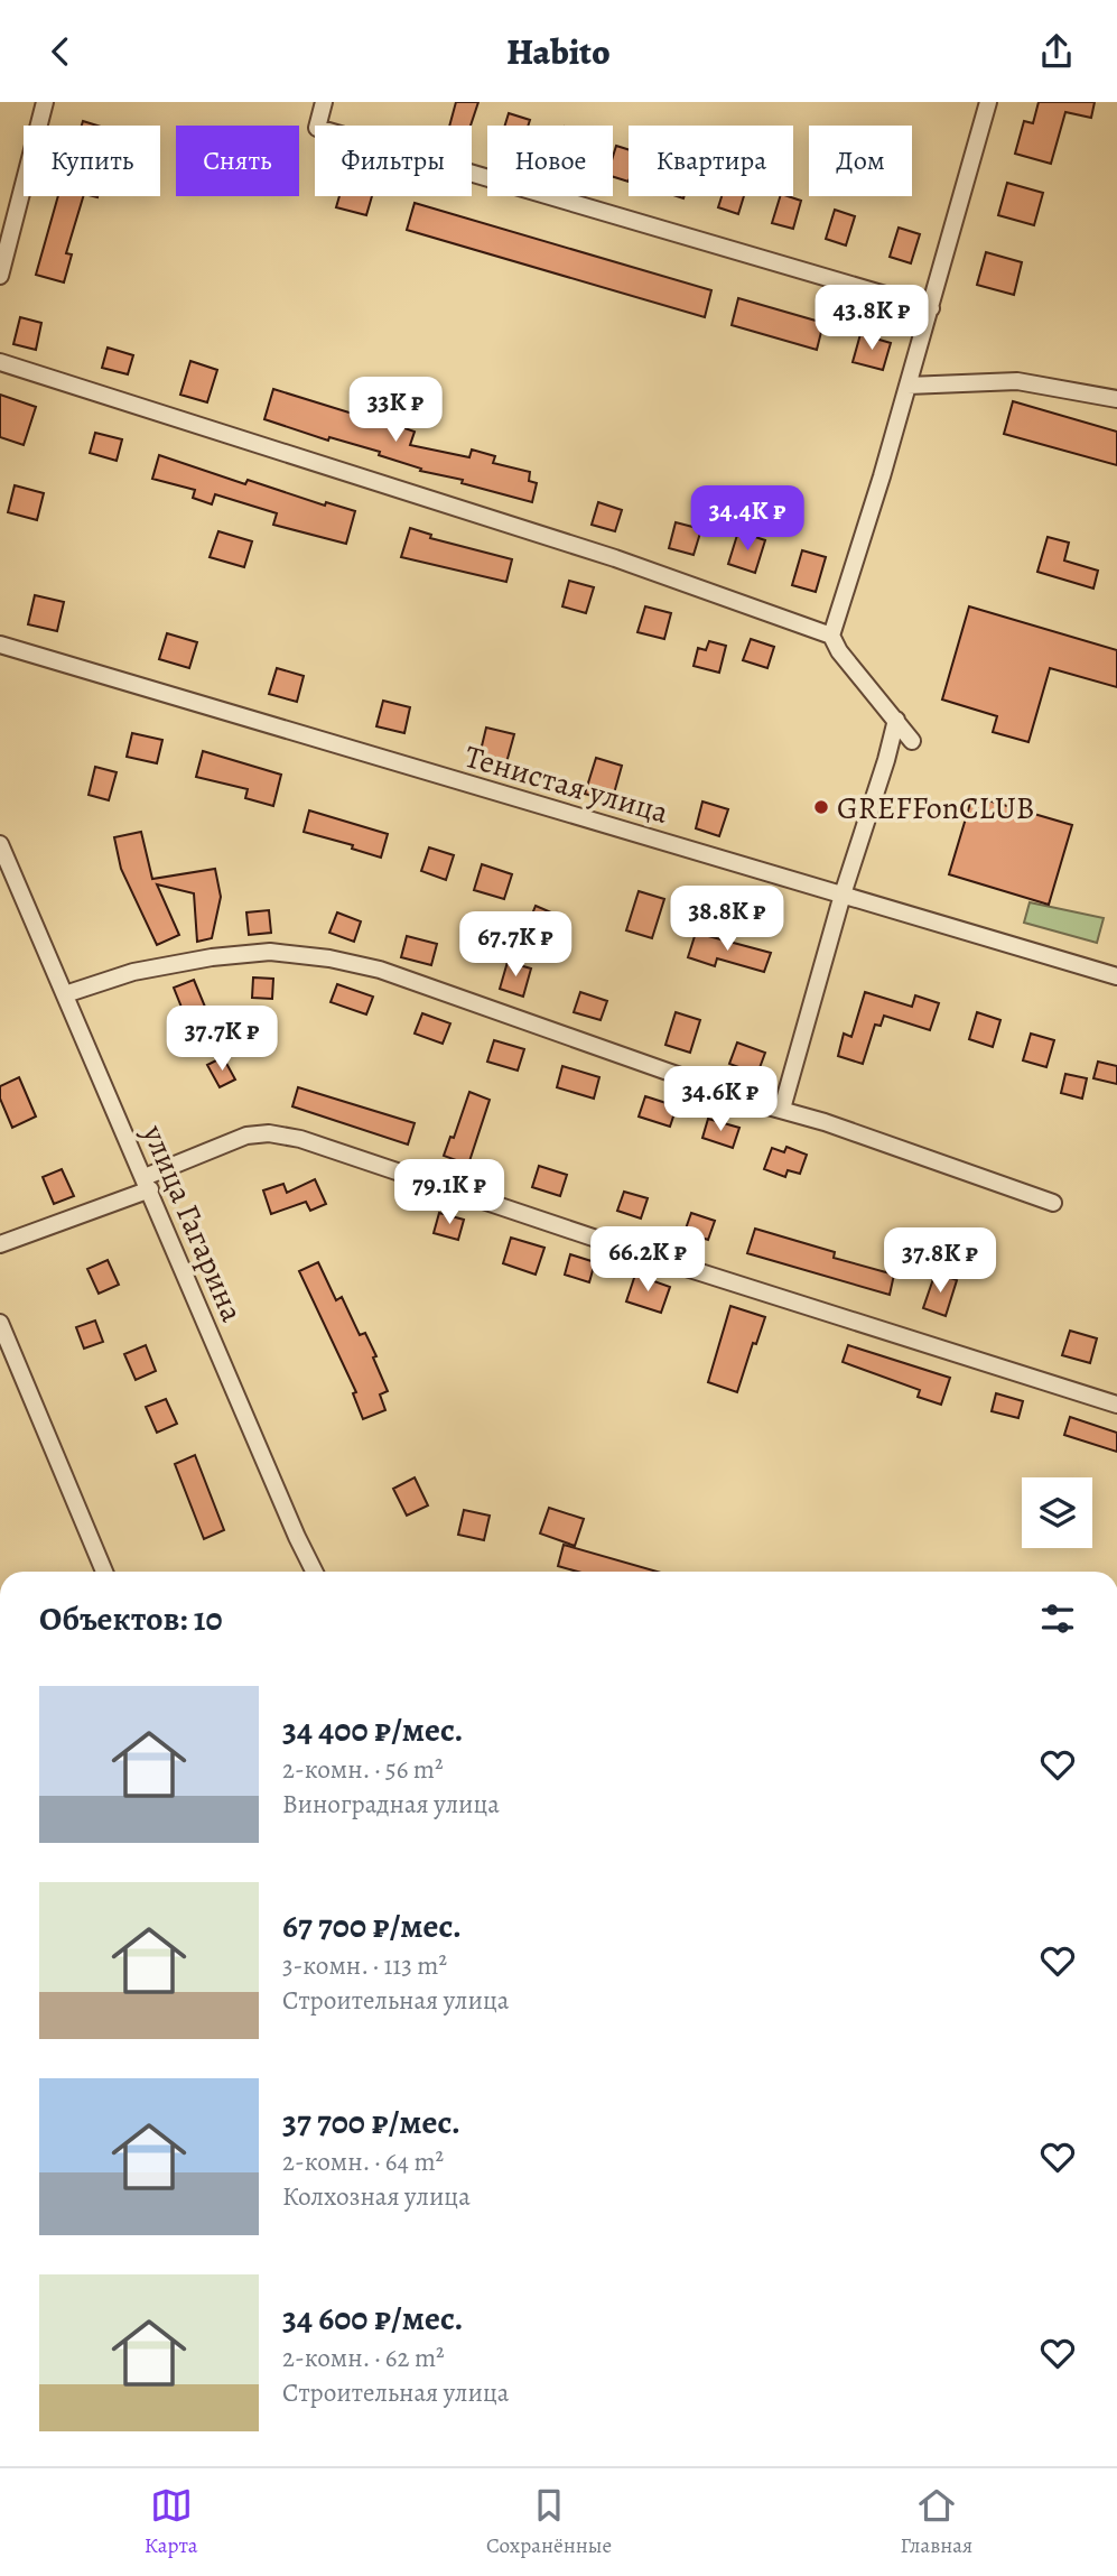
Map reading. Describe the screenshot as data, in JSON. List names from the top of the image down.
{
  "streets": {
    "street": ["Тенистая улица", "улица Гагарина"]
  },
  "places": ["GREFFonCLUB"],
  "page": {
    "header": "Habito",
    "chip": [
      "Купить",
      "Снять",
      "Фильтры",
      "Новое",
      "Квартира",
      "Дом"
    ],
    "price": [
      "43.8K ₽",
      "33K ₽",
      "34.4K ₽",
      "38.8K ₽",
      "67.7K ₽",
      "37.7K ₽",
      "34.6K ₽",
      "79.1K ₽",
      "66.2K ₽",
      "37.8K ₽"
    ],
    "heading": "Объектов: 10",
    "list": [
      {
        "name": "34 400 ₽/мес.",
        "note": "2-комн. · 56 m² · Виноградная улица"
      },
      {
        "name": "67 700 ₽/мес.",
        "note": "3-комн. · 113 m² · Строительная улица"
      },
      {
        "name": "37 700 ₽/мес.",
        "note": "2-комн. · 64 m² · Колхозная улица"
      },
      {
        "name": "34 600 ₽/мес.",
        "note": "2-комн. · 62 m² · Строительная улица"
      }
    ],
    "tabs": ["Карта", "Сохранённые", "Главная"]
  }
}
